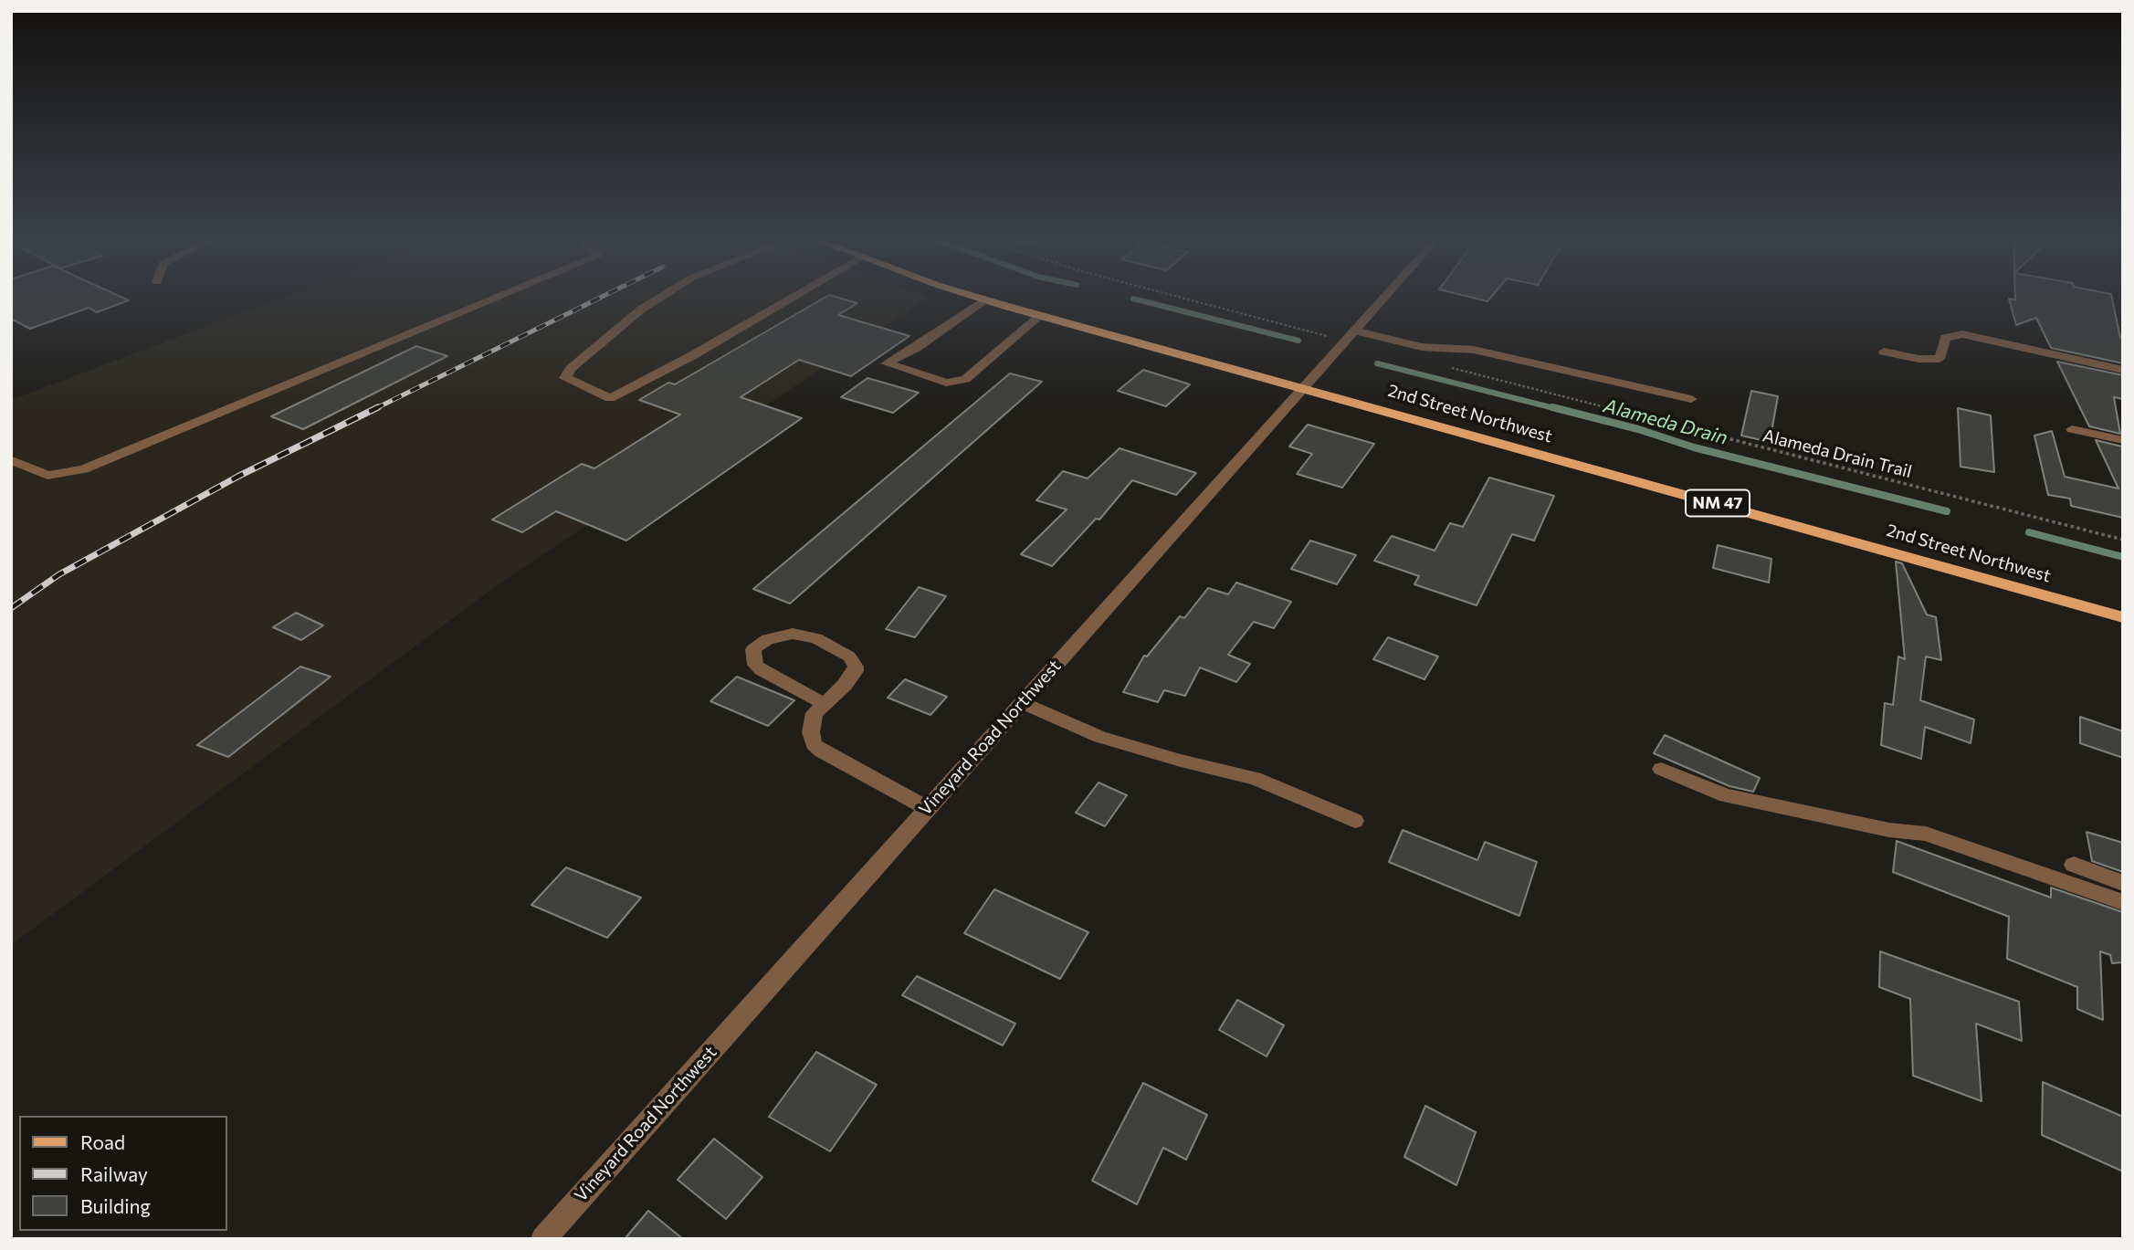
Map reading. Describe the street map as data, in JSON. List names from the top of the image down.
{
  "streets": {
    "main road": ["2nd Street Northwest", "NM 47"],
    "street": ["Vineyard Road Northwest"],
    "path": ["Alameda Drain Trail"]
  },
  "crossings": [
    ["2nd Street Northwest", "Vineyard Road Northwest"]
  ],
  "water": ["Alameda Drain"],
  "legend": ["Road", "Railway", "Building"]
}
